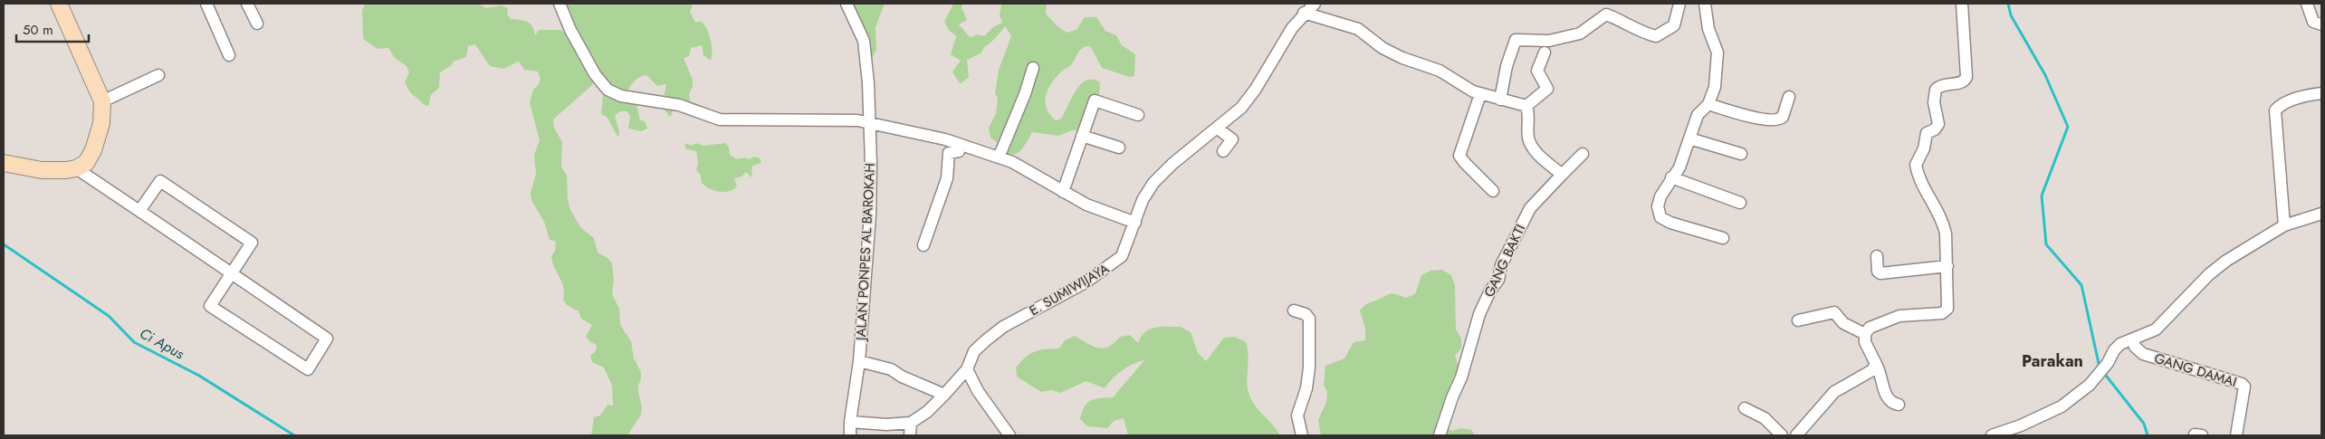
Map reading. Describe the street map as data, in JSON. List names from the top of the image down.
{
  "streets": {
    "street": [
      "JALAN PONPES AL BAROKAH",
      "GANG BAKTI",
      "E. SUMIWIJAYA",
      "GANG DAMAI"
    ]
  },
  "districts": ["Parakan"],
  "water": ["Ci Apus"],
  "scale_bar": "50 m"
}
